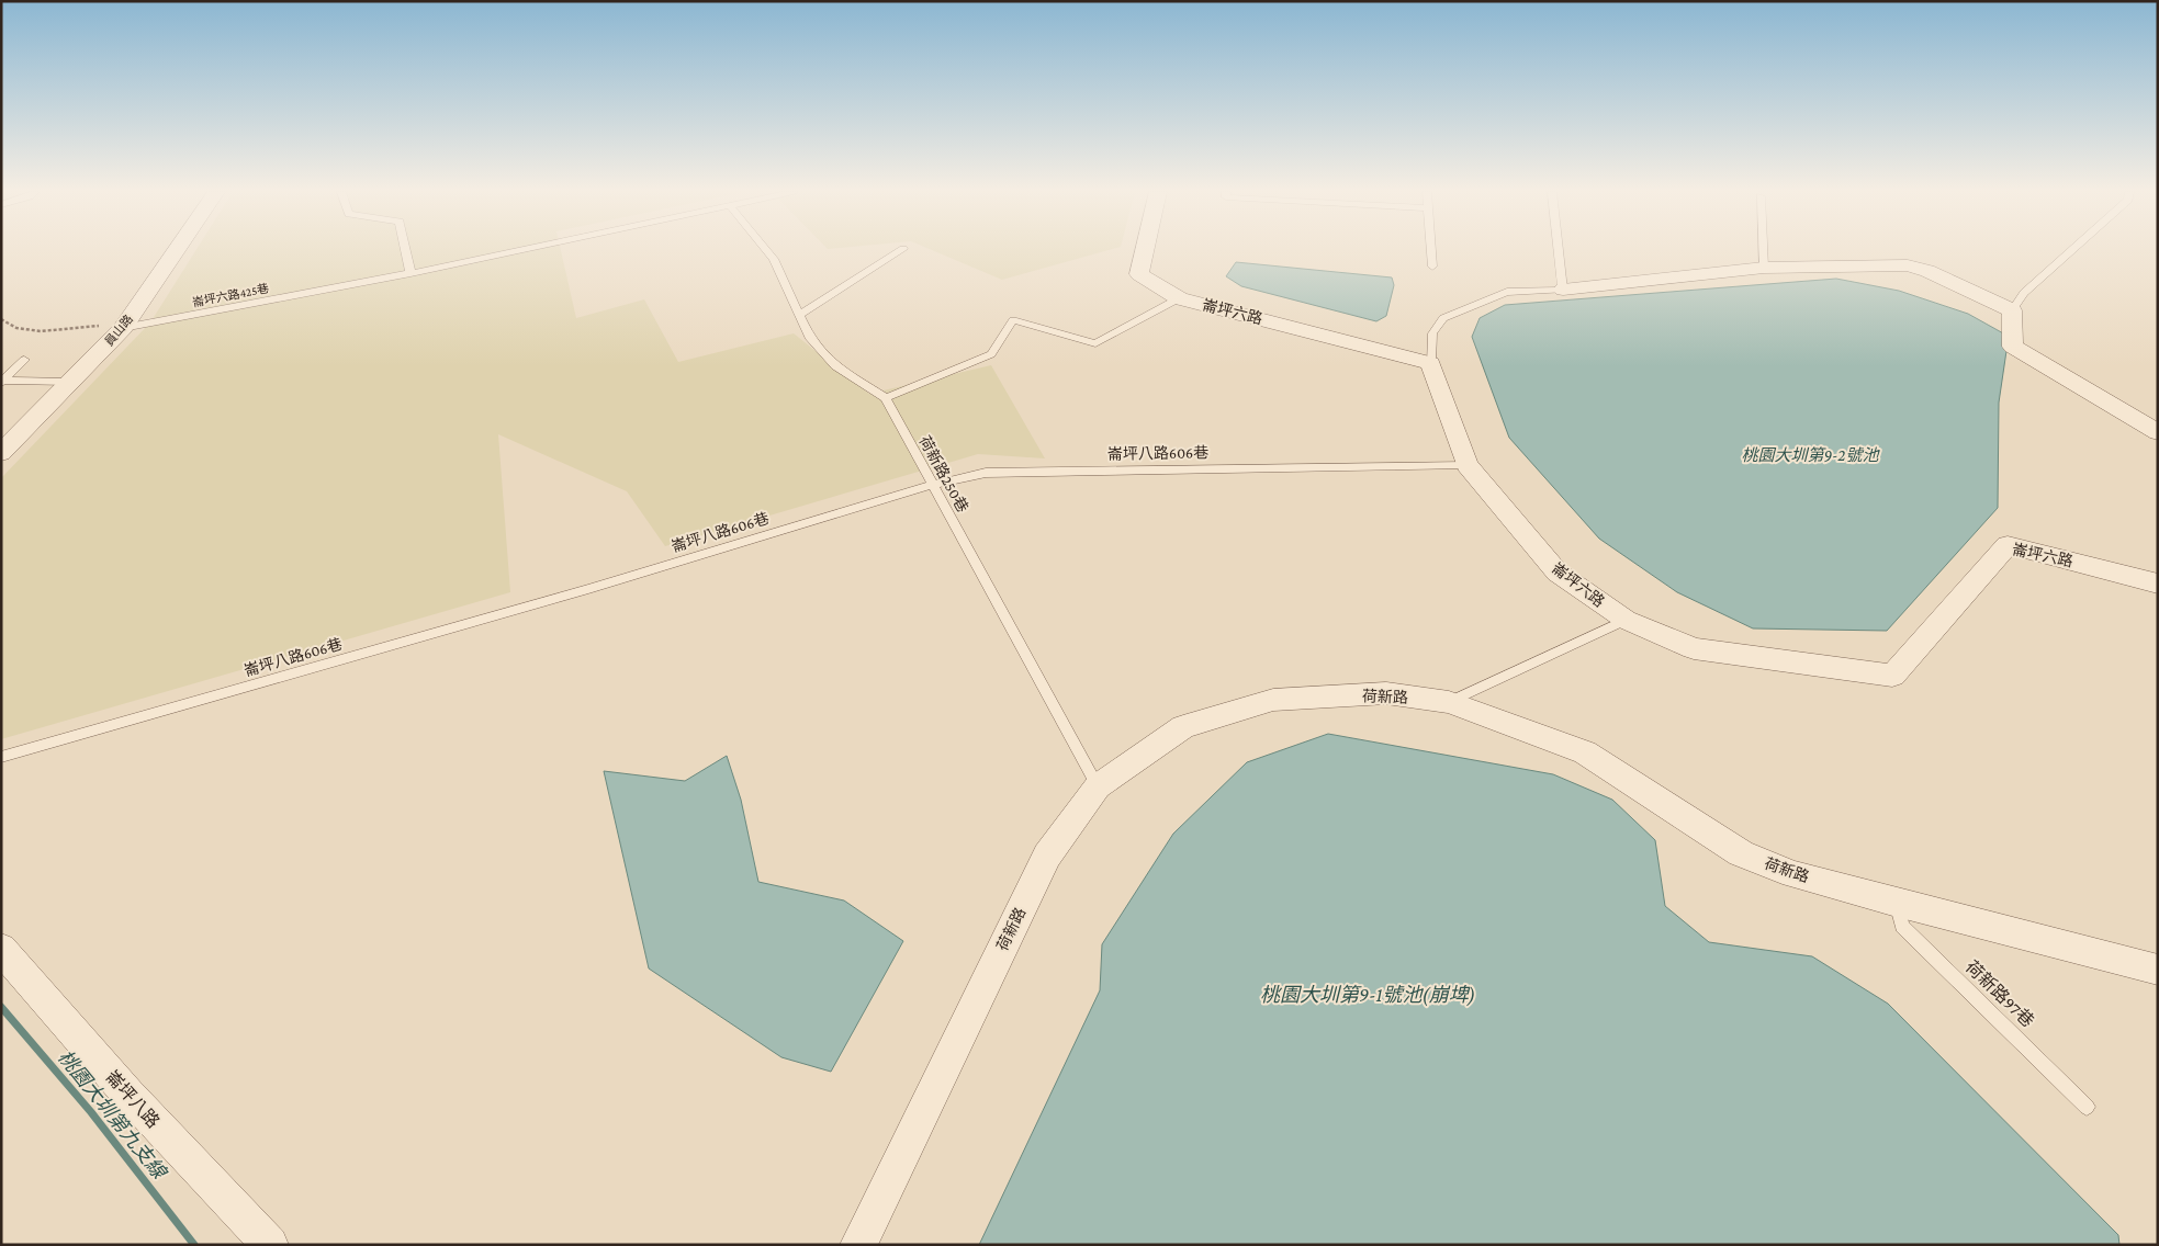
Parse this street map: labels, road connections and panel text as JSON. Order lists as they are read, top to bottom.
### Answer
{
  "streets": {
    "street": [
      "崙坪六路",
      "員山路",
      "荷新路",
      "崙坪八路"
    ],
    "lane": [
      "崙坪六路425巷",
      "崙坪八路606巷",
      "荷新路250巷",
      "荷新路97巷"
    ]
  },
  "crossings": [
    ["崙坪六路425巷", "員山路"],
    ["崙坪六路", "崙坪八路606巷"],
    ["崙坪八路606巷", "荷新路250巷"],
    ["荷新路250巷", "荷新路"],
    ["荷新路", "荷新路97巷"]
  ],
  "water": ["桃園大圳第9-2號池", "桃園大圳第9-1號池(崩埤)", "桃園大圳第九支線"]
}
